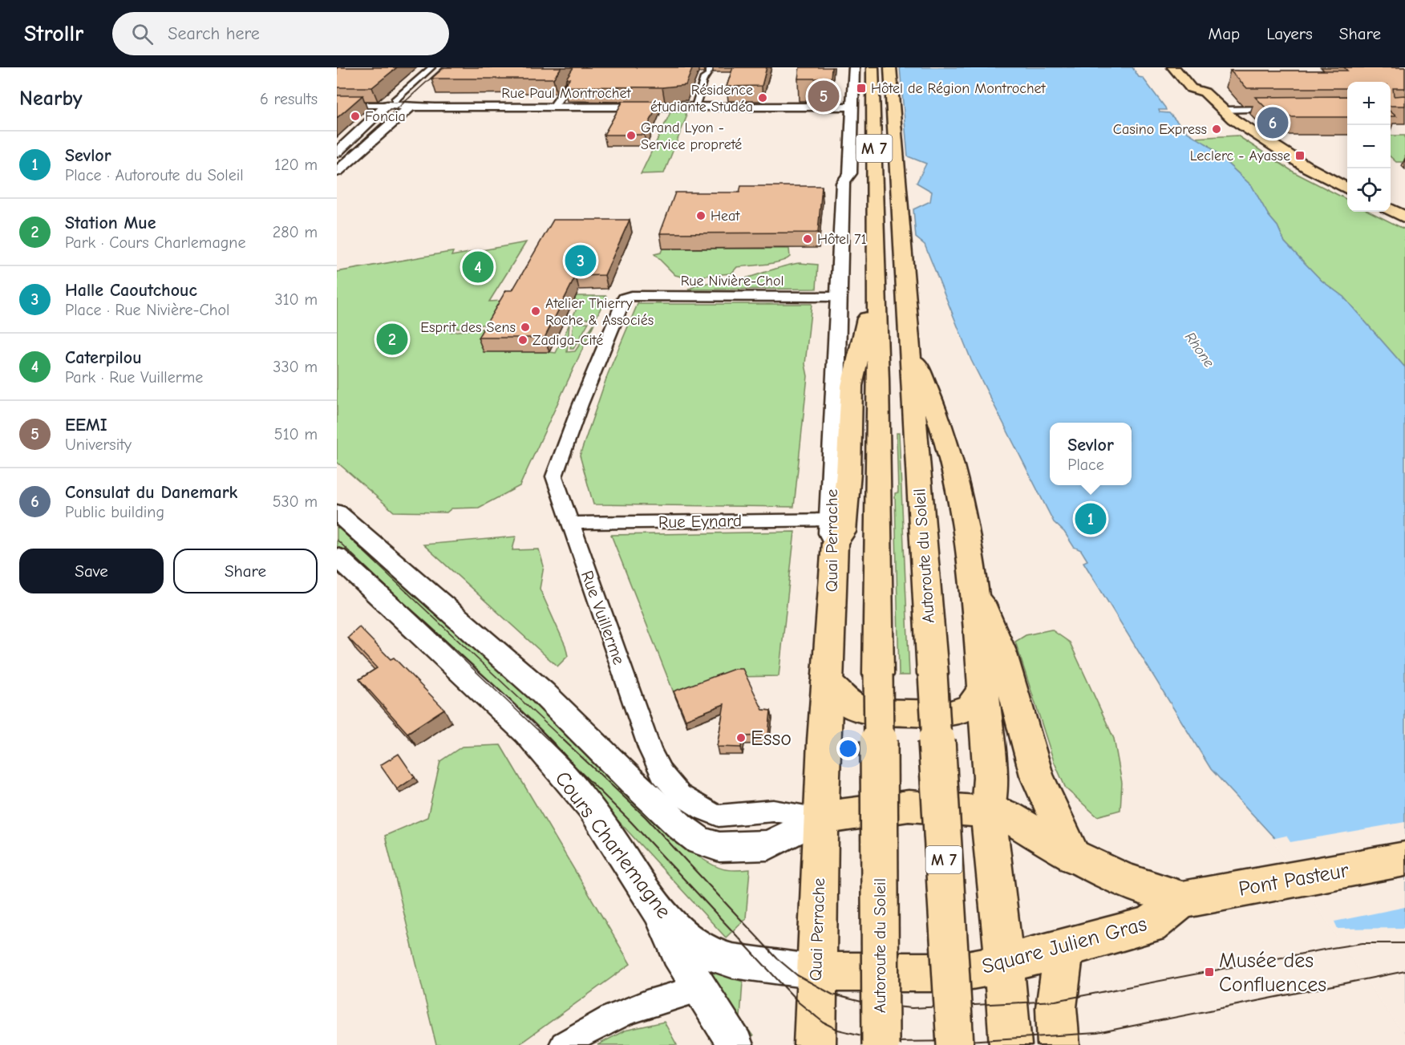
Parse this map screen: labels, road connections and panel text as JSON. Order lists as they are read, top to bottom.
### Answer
{
  "streets": {
    "main road": [
      "M 7",
      "Quai Perrache",
      "Autoroute du Soleil",
      "Pont Pasteur",
      "Square Julien Gras"
    ],
    "street": [
      "Rue Paul Montrochet",
      "Rue Nivière-Chol",
      "Rue Eynard",
      "Rue Vuillerme",
      "Cours Charlemagne"
    ]
  },
  "crossings": [
    ["Rue Paul Montrochet", "Quai Perrache"],
    ["Rue Nivière-Chol", "Quai Perrache"],
    ["Rue Nivière-Chol", "Rue Vuillerme"],
    ["Rue Eynard", "Quai Perrache"],
    ["Rue Eynard", "Rue Vuillerme"],
    ["Quai Perrache", "Rue Vuillerme"],
    ["Quai Perrache", "Cours Charlemagne"],
    ["Quai Perrache", "Square Julien Gras"],
    ["Rue Vuillerme", "Square Julien Gras"],
    ["Cours Charlemagne", "Square Julien Gras"],
    ["Pont Pasteur", "Square Julien Gras"]
  ],
  "water": ["Rhone"],
  "places": {
    "transit": ["Hôtel de Région Montrochet", "Leclerc - Ayasse", "Musée des Confluences"],
    "other": [
      "Résidence étudiante Studéa",
      "Foncia",
      "Casino Express",
      "Grand Lyon - Service propreté",
      "Heat",
      "Hôtel 71",
      "Atelier Thierry Roche & Associés",
      "Esprit des Sens",
      "Zadiga-Cité",
      "Esso"
    ]
  },
  "page": {
    "header": "Strollr",
    "search": "Search here",
    "nav": ["Map", "Layers", "Share"],
    "heading": ["Nearby", "6 results"],
    "pins": [
      "5",
      "6",
      "3",
      "4",
      "2",
      "1"
    ],
    "map_buttons": ["+", "−"],
    "list": [
      {
        "mark": "1",
        "name": "Sevlor",
        "note": "Place · Autoroute du Soleil",
        "value": "120 m"
      },
      {
        "mark": "2",
        "name": "Station Mue",
        "note": "Park · Cours Charlemagne",
        "value": "280 m"
      },
      {
        "mark": "3",
        "name": "Halle Caoutchouc",
        "note": "Place · Rue Nivière-Chol",
        "value": "310 m"
      },
      {
        "mark": "4",
        "name": "Caterpilou",
        "note": "Park · Rue Vuillerme",
        "value": "330 m"
      },
      {
        "mark": "5",
        "name": "EEMI",
        "note": "University",
        "value": "510 m"
      },
      {
        "mark": "6",
        "name": "Consulat du Danemark",
        "note": "Public building",
        "value": "530 m"
      }
    ],
    "popup": ["Sevlor", "Place"],
    "buttons": ["Save", "Share"]
  }
}
